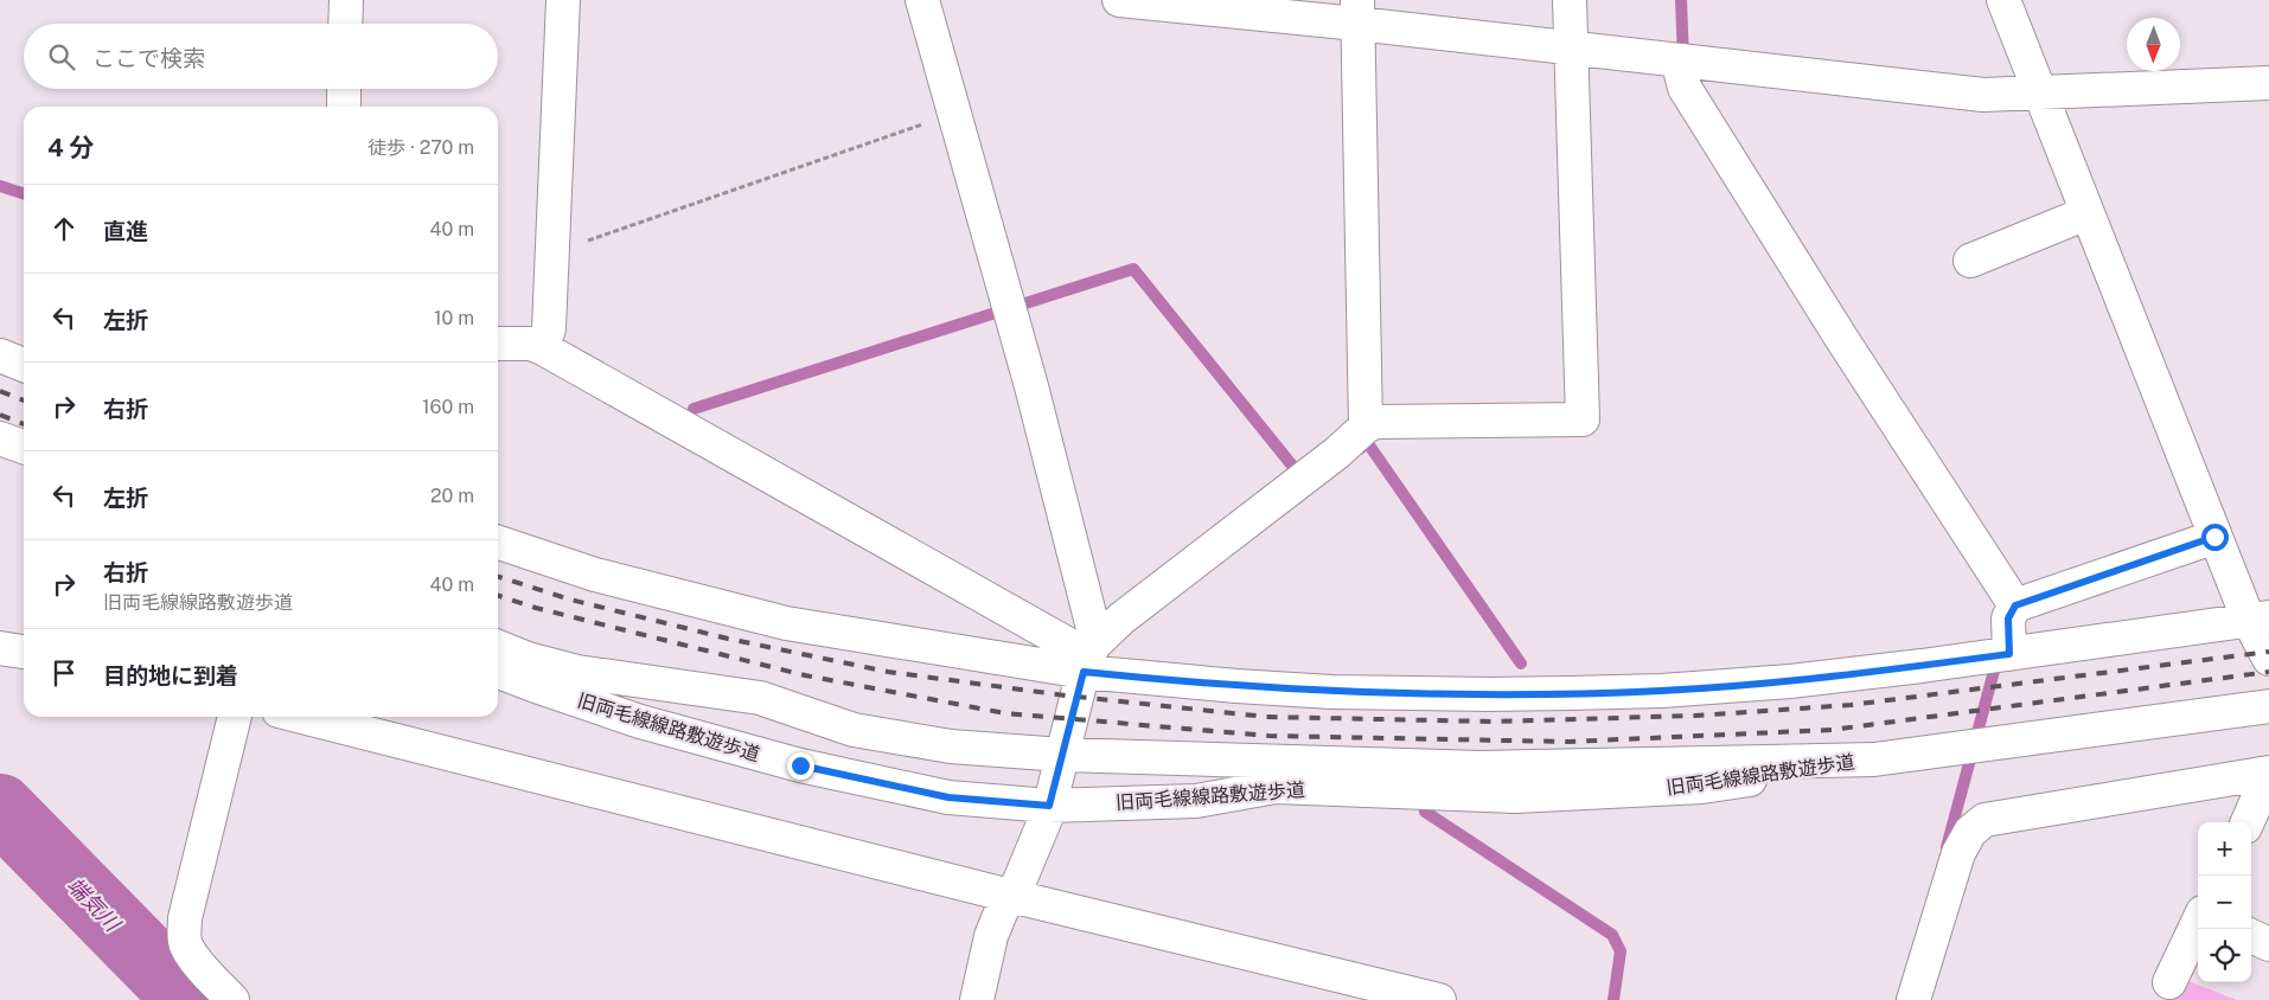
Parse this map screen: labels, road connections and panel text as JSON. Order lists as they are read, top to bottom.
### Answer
{
  "streets": {
    "street": ["旧両毛線線路敷遊歩道"]
  },
  "water": ["端気川"],
  "north": "bottom",
  "page": {
    "search": "ここで検索",
    "heading": ["4 分", "徒歩 · 270 m"],
    "list": [
      ["直進", "40 m"],
      ["左折", "10 m"],
      ["右折", "160 m"],
      ["左折", "20 m"],
      ["右折", "旧両毛線線路敷遊歩道", "40 m"],
      "目的地に到着"
    ],
    "map_buttons": ["+", "−"]
  }
}
